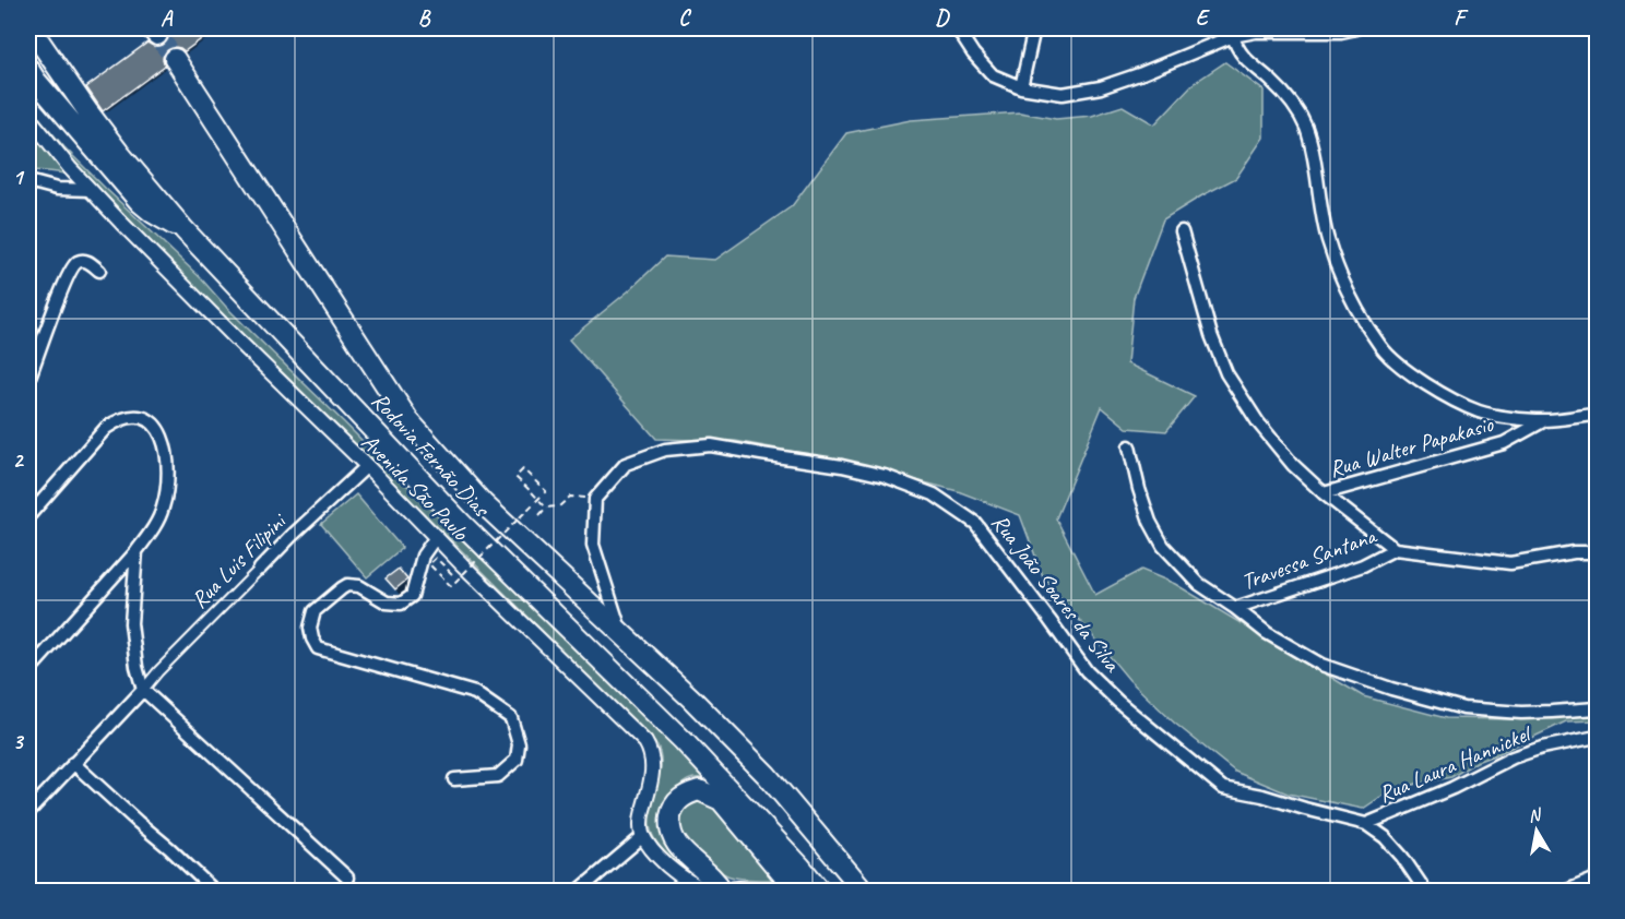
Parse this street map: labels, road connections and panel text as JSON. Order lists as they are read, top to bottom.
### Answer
{
  "streets": {
    "highway": ["Rodovia Fernão Dias"],
    "street": [
      "Rua Walter Papakasio",
      "Avenida São Paulo",
      "Travessa Santana",
      "Rua Luis Filipini",
      "Rua João Soares da Silva",
      "Rua Laura Hannickel"
    ]
  },
  "crossings": [
    ["Avenida São Paulo", "Rua Luis Filipini"],
    ["Rua João Soares da Silva", "Rua Laura Hannickel"]
  ],
  "north": "top",
  "grid": {
    "columns": [
      "A",
      "B",
      "C",
      "D",
      "E",
      "F"
    ],
    "rows": ["1", "2", "3"]
  }
}
